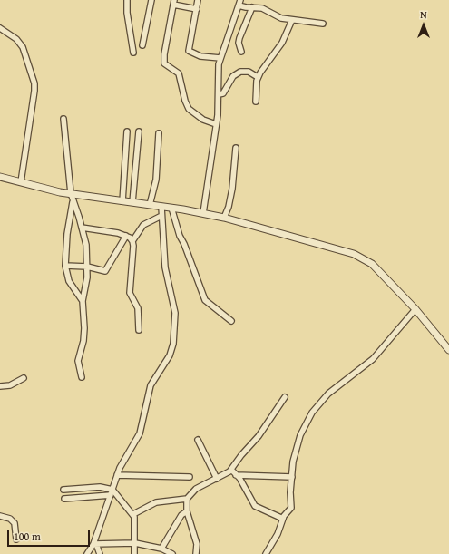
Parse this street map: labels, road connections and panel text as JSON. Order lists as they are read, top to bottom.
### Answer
{
  "scale_bar": "100 m",
  "north": "top"
}
